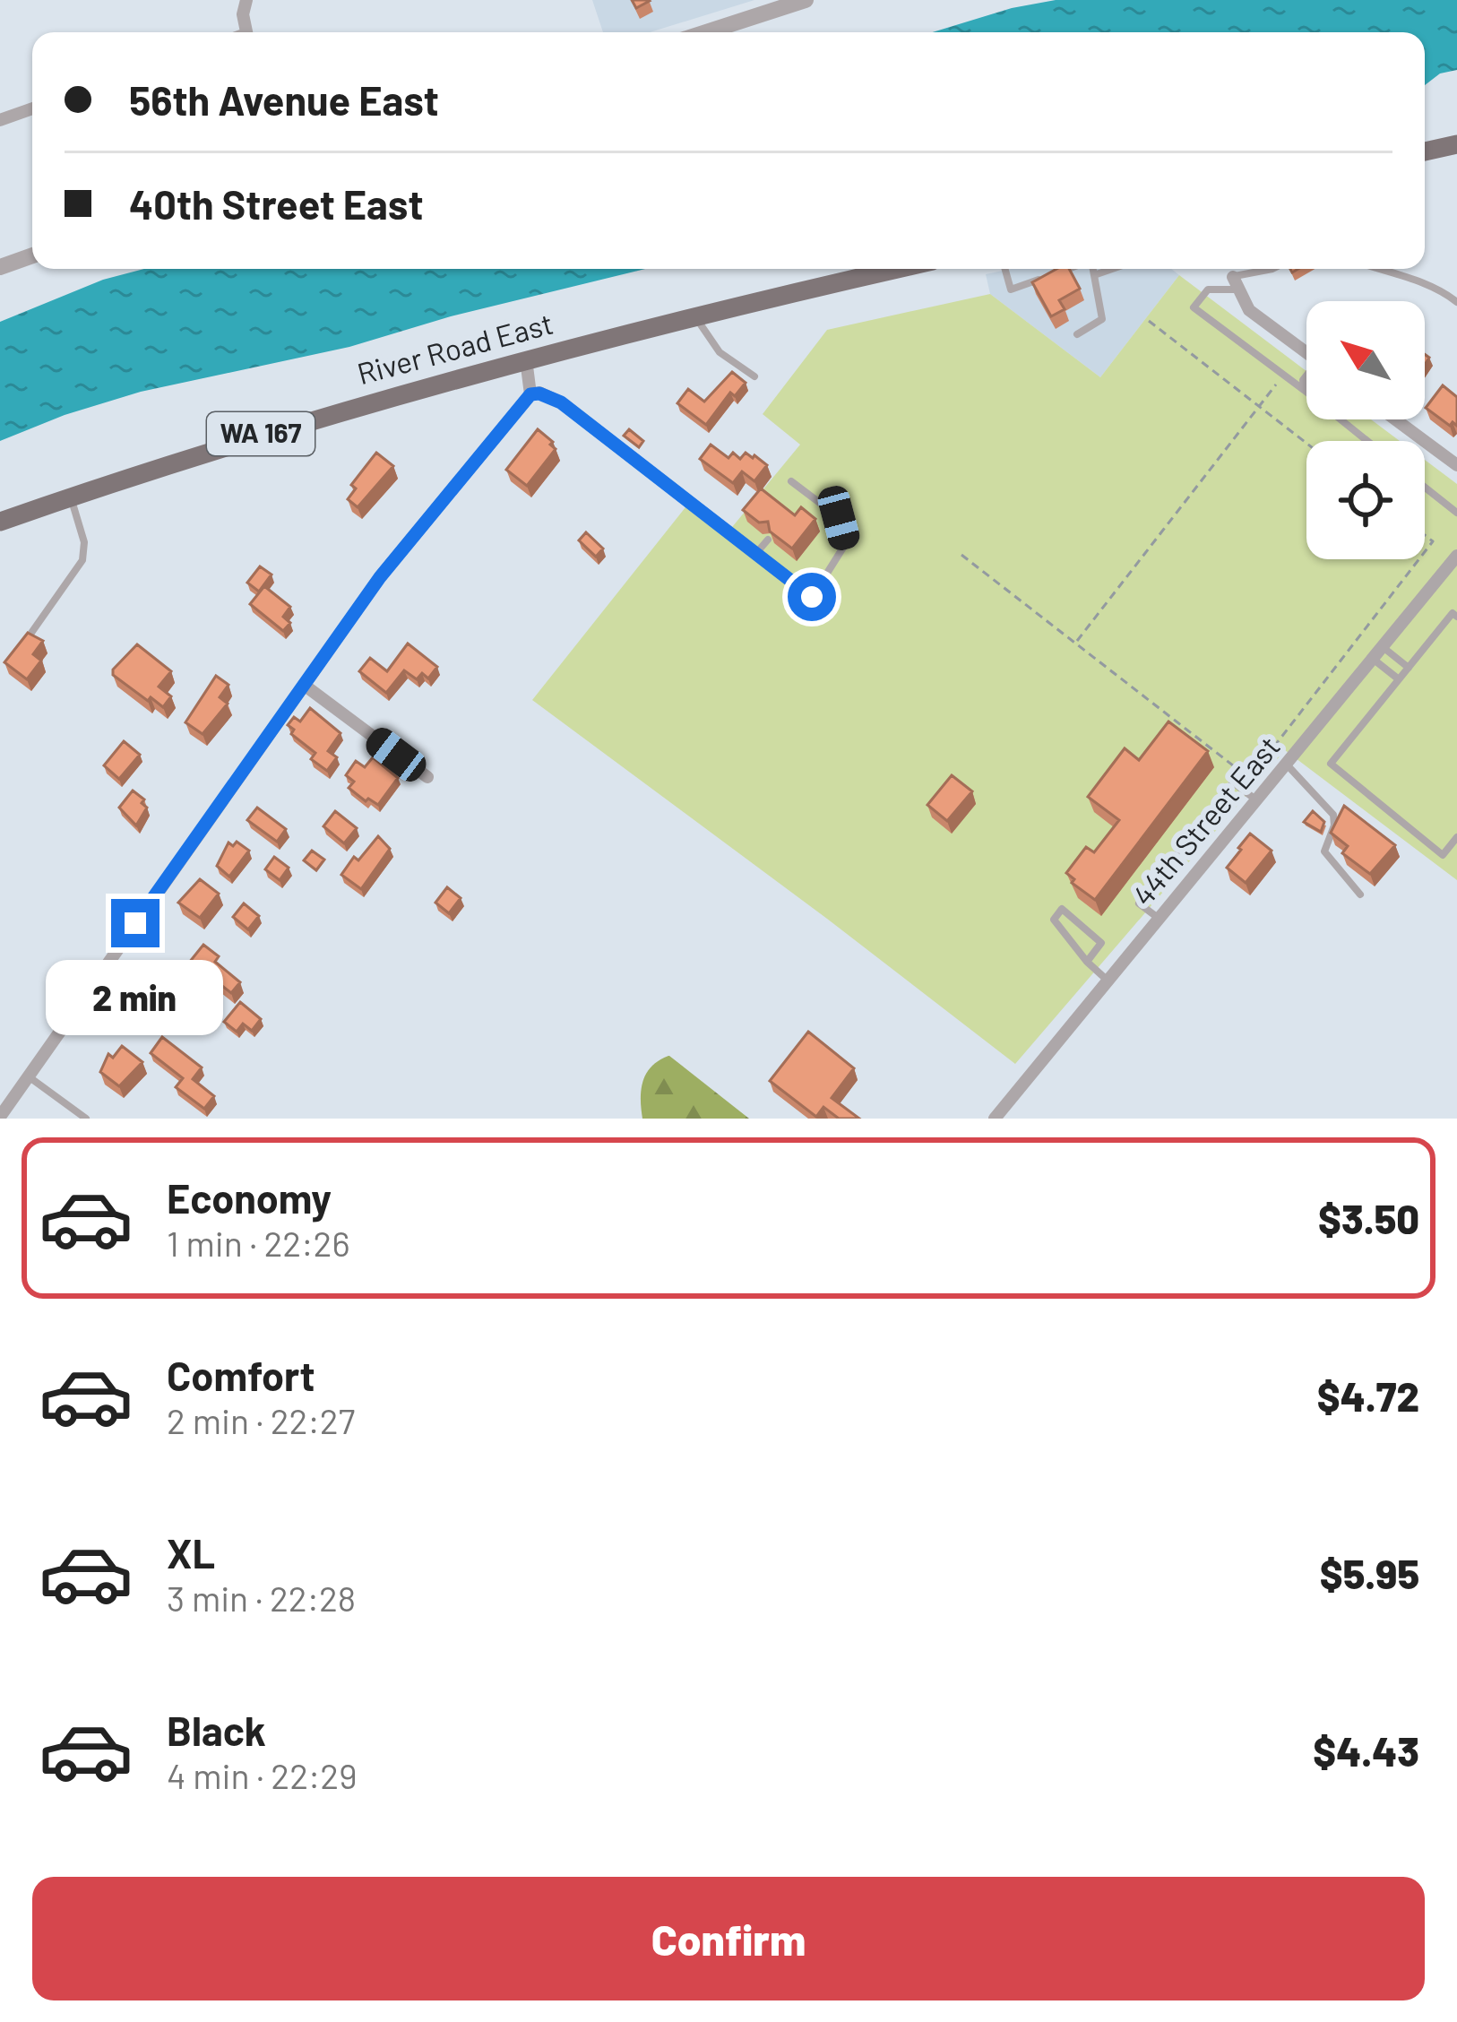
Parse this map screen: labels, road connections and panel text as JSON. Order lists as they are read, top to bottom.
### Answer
{
  "streets": {
    "main road": ["River Road East", "WA 167"],
    "street": ["44th Street East"]
  },
  "north": "top left",
  "page": {
    "banner": ["56th Avenue East", "40th Street East"],
    "bubble": "2 min",
    "list": [
      {
        "name": "Economy",
        "note": "1 min · 22:26",
        "value": "$3.50"
      },
      {
        "name": "Comfort",
        "note": "2 min · 22:27",
        "value": "$4.72"
      },
      {
        "name": "XL",
        "note": "3 min · 22:28",
        "value": "$5.95"
      },
      {
        "name": "Black",
        "note": "4 min · 22:29",
        "value": "$4.43"
      }
    ],
    "buttons": "Confirm"
  }
}
